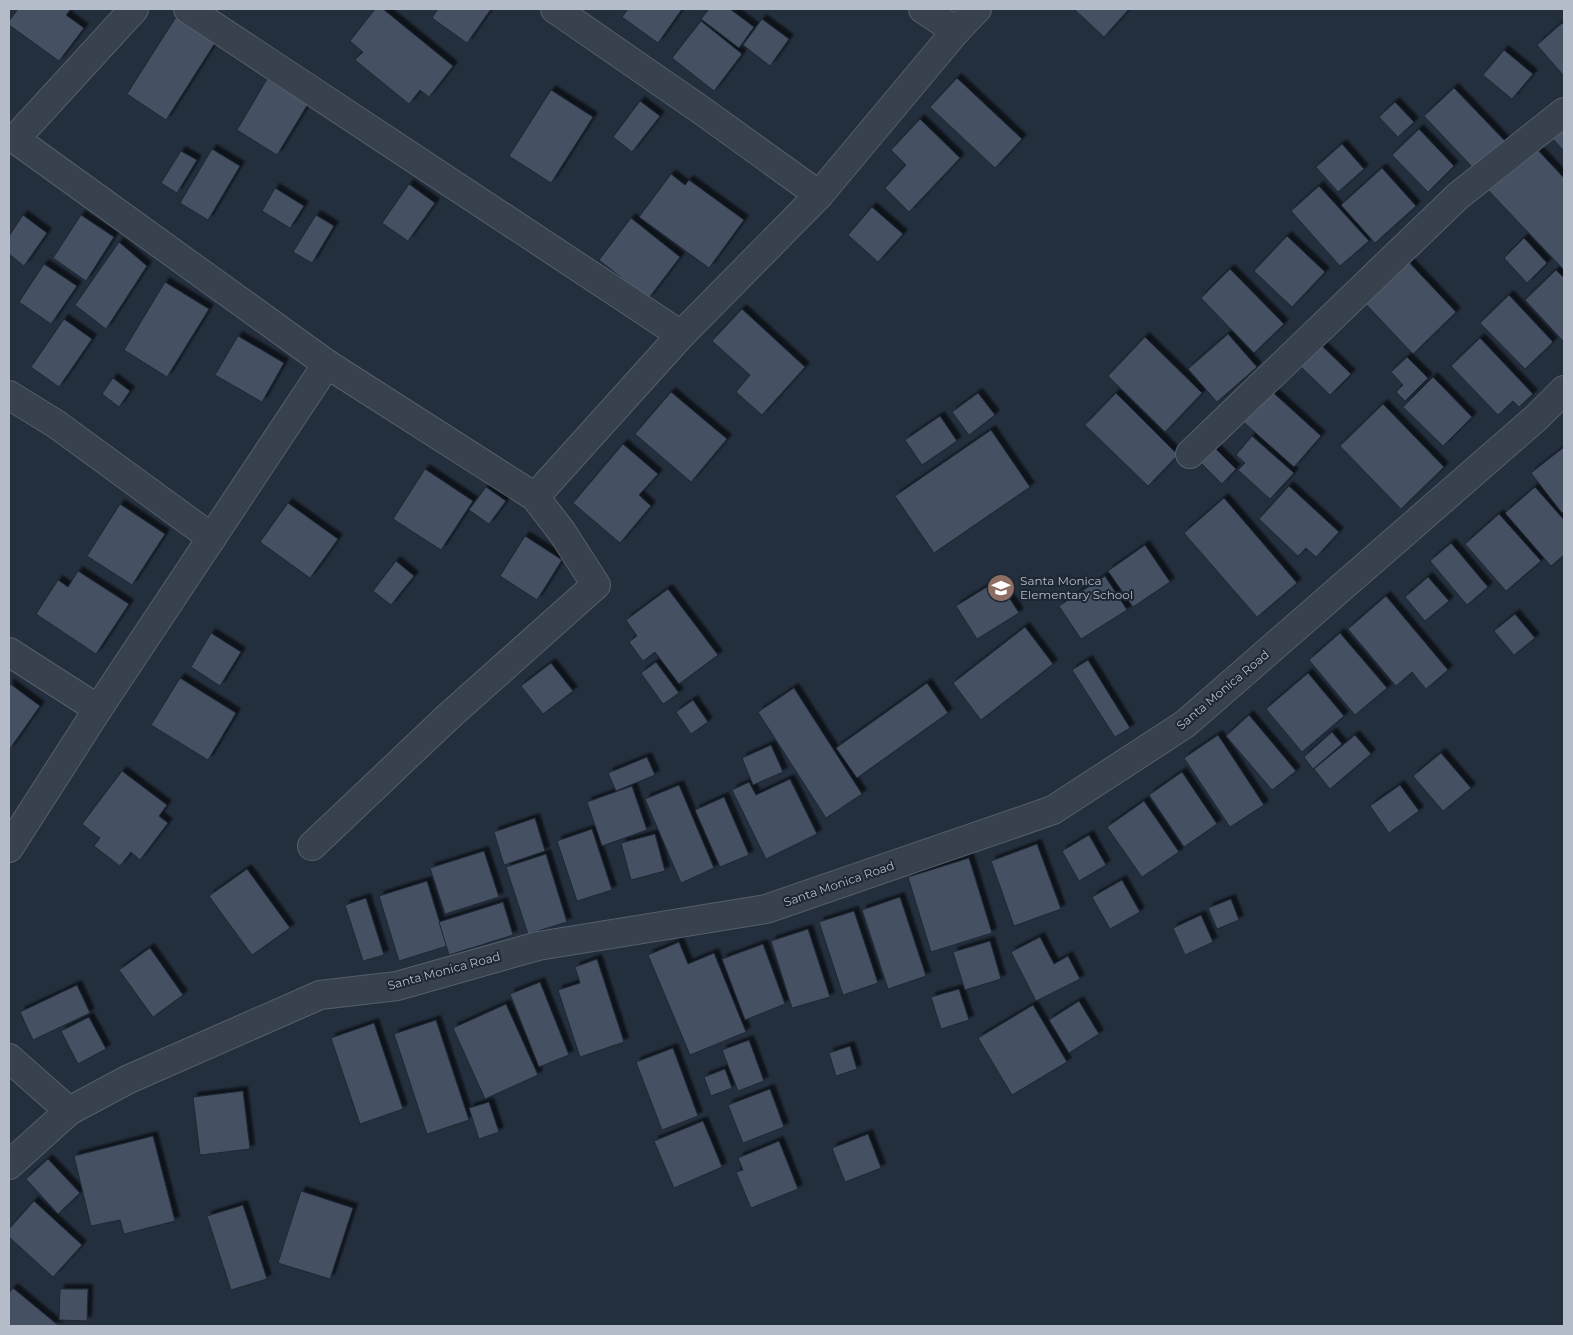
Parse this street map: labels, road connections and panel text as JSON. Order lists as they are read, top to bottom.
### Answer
{
  "streets": {
    "street": ["Santa Monica Road"]
  },
  "places": {
    "school or university": ["Santa Monica Elementary School"]
  }
}
